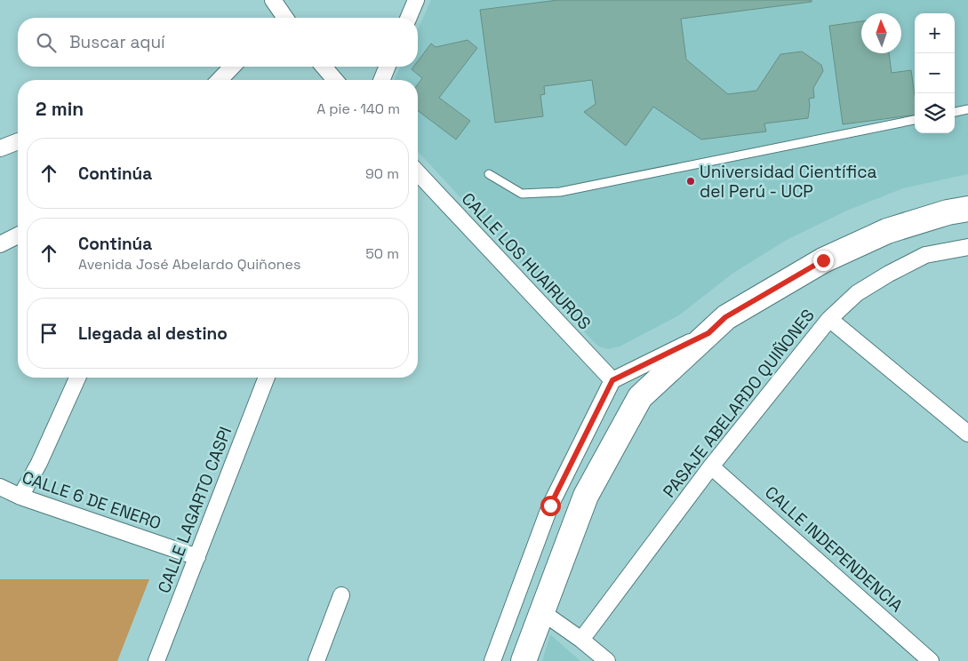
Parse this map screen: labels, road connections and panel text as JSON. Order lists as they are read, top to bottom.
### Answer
{
  "streets": {
    "street": [
      "CALLE LOS HUAIRUROS",
      "PASAJE ABELARDO QUIÑONES",
      "CALLE 6 DE ENERO",
      "CALLE LAGARTO CASPI",
      "CALLE INDEPENDENCIA"
    ]
  },
  "crossings": [
    ["PASAJE ABELARDO QUIÑONES", "CALLE INDEPENDENCIA"],
    ["CALLE 6 DE ENERO", "CALLE LAGARTO CASPI"]
  ],
  "places": ["Universidad Científica del Perú - UCP"],
  "north": "top",
  "page": {
    "map_buttons": ["+", "−"],
    "search": "Buscar aquí",
    "heading": ["2 min", "A pie · 140 m"],
    "list": [
      ["Continúa", "90 m"],
      ["Continúa", "Avenida José Abelardo Quiñones", "50 m"],
      "Llegada al destino"
    ]
  }
}
